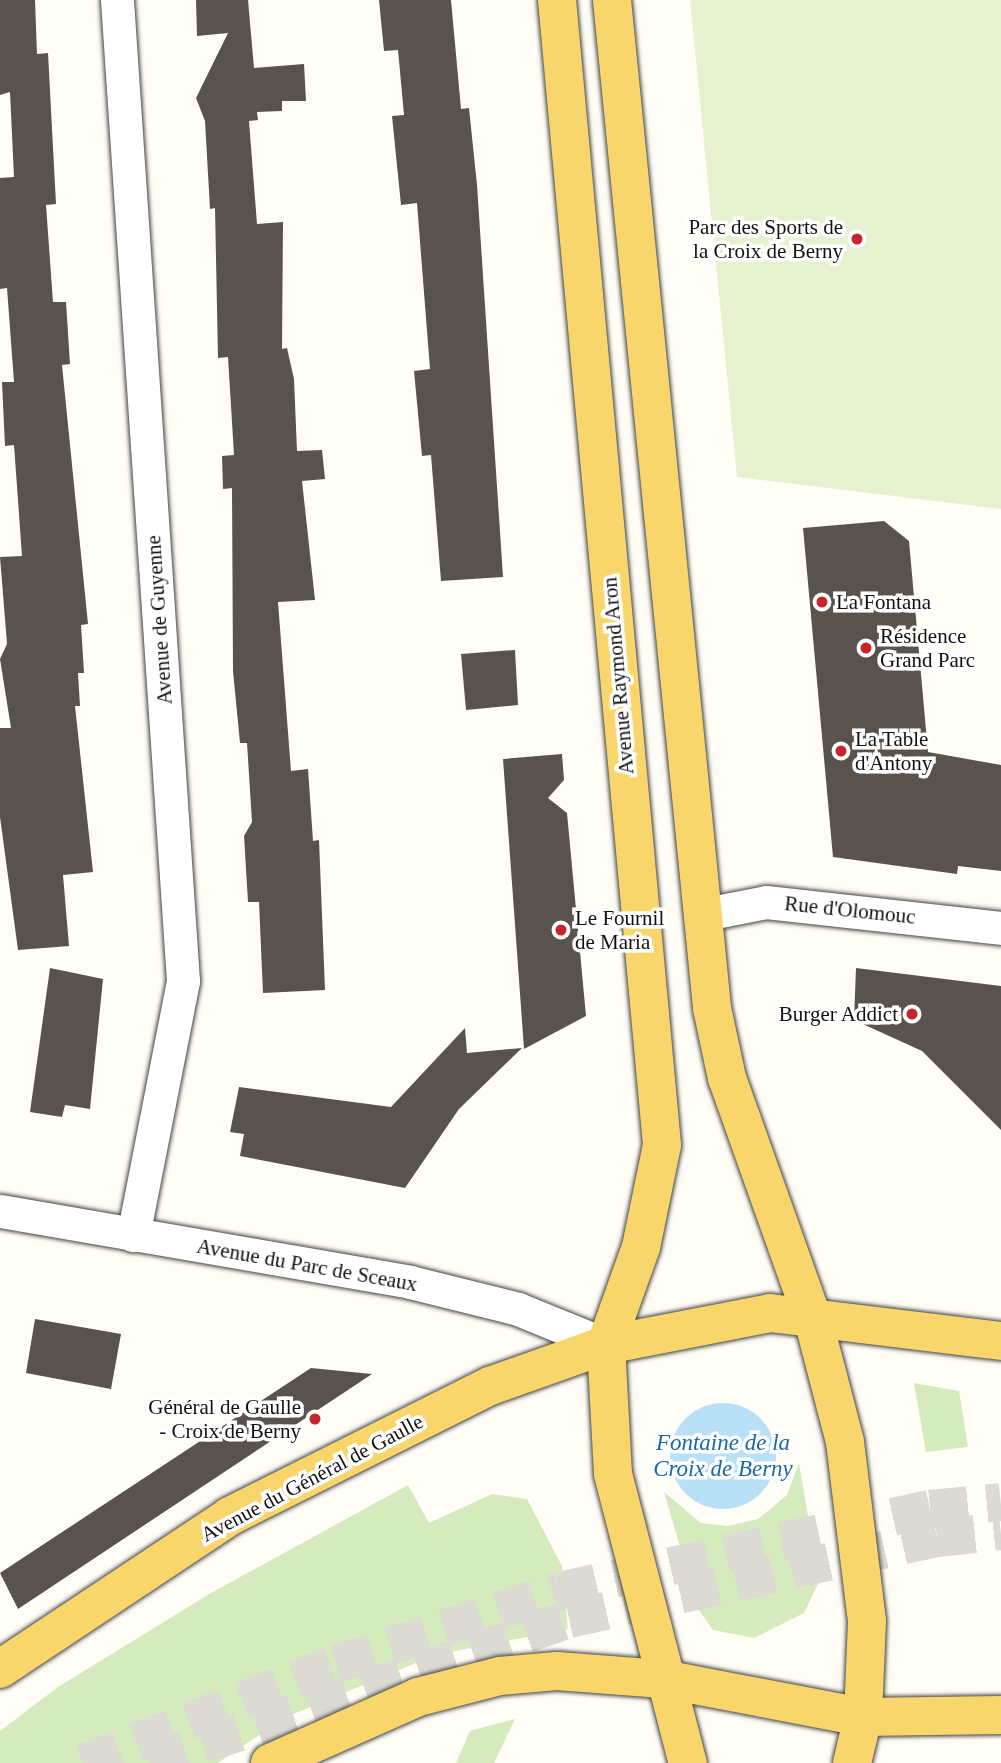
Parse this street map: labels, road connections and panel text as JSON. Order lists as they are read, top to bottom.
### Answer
{
  "streets": {
    "main road": ["Avenue Raymond Aron", "Avenue du Général de Gaulle"],
    "street": ["Avenue de Guyenne", "Rue d'Olomouc", "Avenue du Parc de Sceaux"]
  },
  "crossings": [
    ["Avenue de Guyenne", "Avenue du Parc de Sceaux"],
    ["Avenue Raymond Aron", "Avenue du Parc de Sceaux"],
    ["Avenue Raymond Aron", "Avenue du Général de Gaulle"],
    ["Avenue du Parc de Sceaux", "Avenue du Général de Gaulle"]
  ],
  "water": ["Fontaine de la Croix de Berny"],
  "places": [
    "Parc des Sports de la Croix de Berny",
    "La Fontana",
    "Résidence Grand Parc",
    "La Table d'Antony",
    "Le Fournil de Maria",
    "Burger Addict",
    "Général de Gaulle - Croix de Berny"
  ]
}
